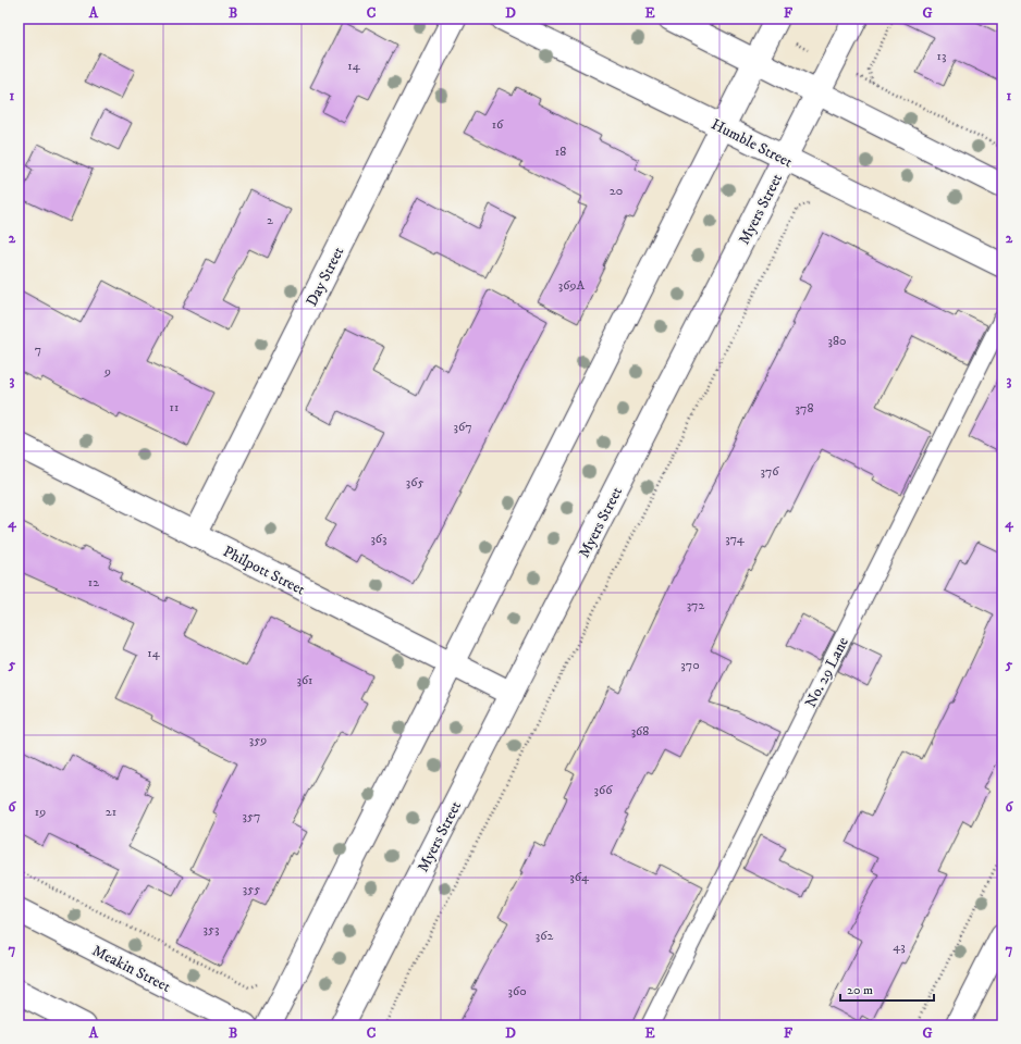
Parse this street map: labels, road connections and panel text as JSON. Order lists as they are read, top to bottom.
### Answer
{
  "streets": {
    "street": [
      "Humble Street",
      "Myers Street",
      "Day Street",
      "Philpott Street",
      "Meakin Street"
    ],
    "lane": ["No. 29 Lane"]
  },
  "crossings": [
    ["Humble Street", "Myers Street"],
    ["Myers Street", "Philpott Street"],
    ["Day Street", "Philpott Street"]
  ],
  "house_numbers": [
    "13",
    "14",
    "16",
    "18",
    "20",
    "2",
    "369A",
    "380",
    "7",
    "9",
    "11",
    "378",
    "367",
    "376",
    "365",
    "363",
    "374",
    "12",
    "372",
    "14",
    "370",
    "361",
    "368",
    "359",
    "366",
    "19",
    "21",
    "357",
    "364",
    "355",
    "353",
    "362",
    "43",
    "360"
  ],
  "scale_bar": "20 m",
  "grid": {
    "columns": [
      "A",
      "B",
      "C",
      "D",
      "E",
      "F",
      "G"
    ],
    "rows": [
      "1",
      "2",
      "3",
      "4",
      "5",
      "6",
      "7"
    ]
  }
}
